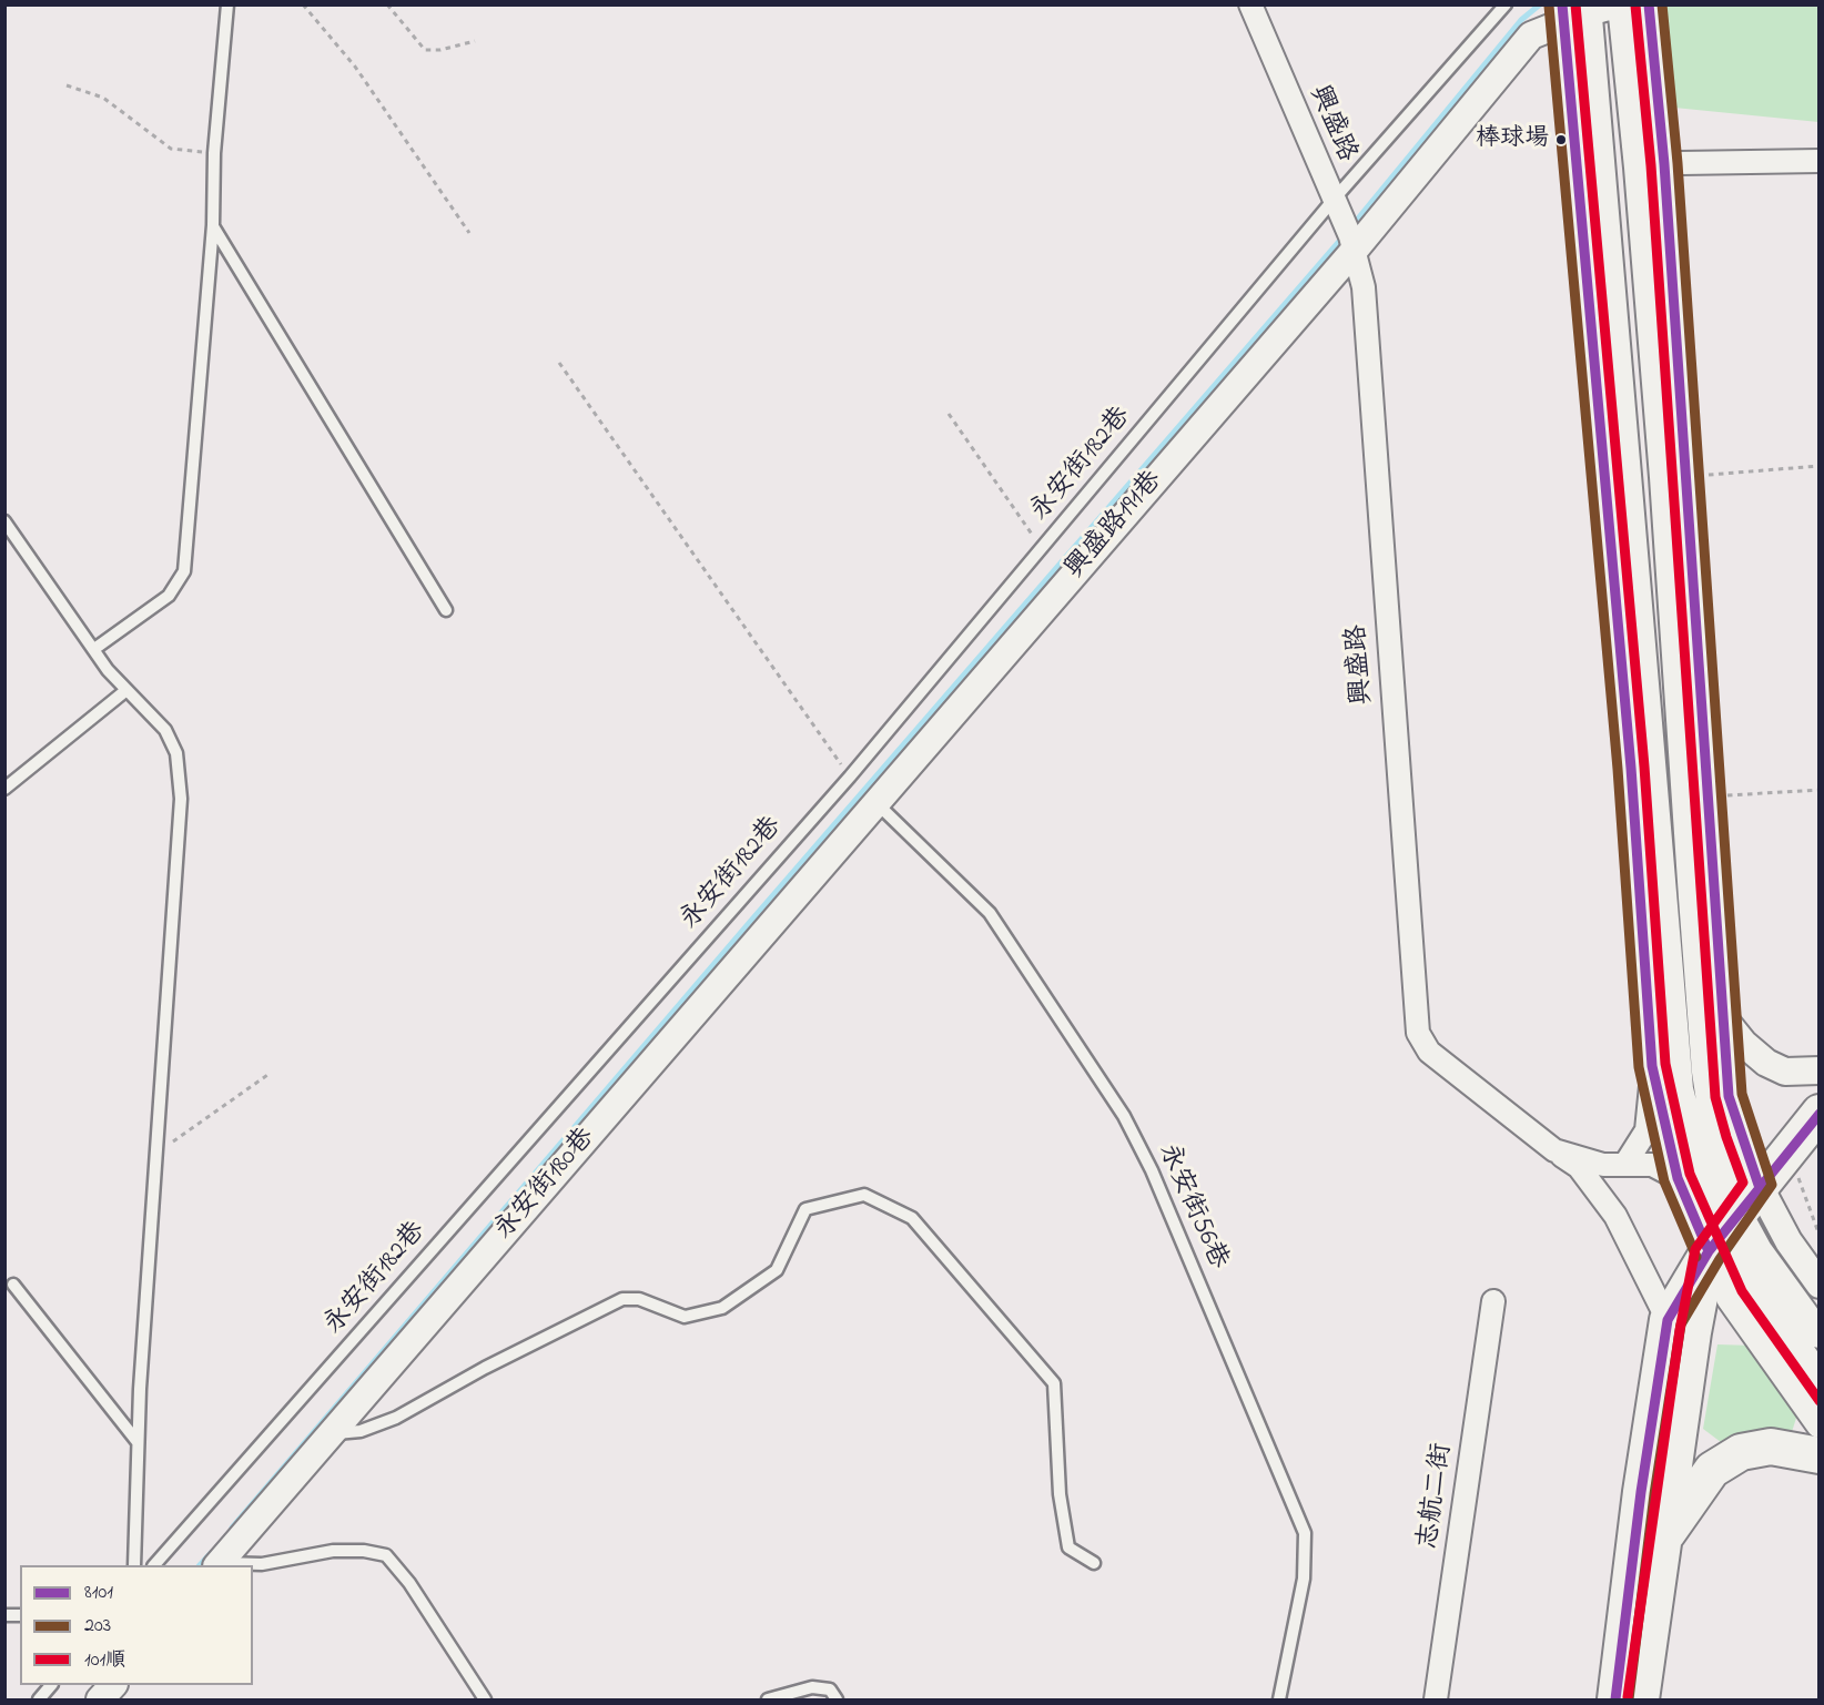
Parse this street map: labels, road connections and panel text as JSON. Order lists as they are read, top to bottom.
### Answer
{
  "streets": {
    "street": [
      "興盛路",
      "興盛路191巷",
      "永安街180巷",
      "志航二街"
    ],
    "lane": ["永安街182巷", "永安街56巷"]
  },
  "crossings": [
    ["興盛路", "永安街182巷"],
    ["興盛路", "興盛路191巷"],
    ["興盛路191巷", "永安街180巷"],
    ["興盛路191巷", "永安街56巷"],
    ["永安街180巷", "永安街56巷"]
  ],
  "places": ["棒球場"],
  "lines": ["transit line 8101", "transit line 203", "transit line 101順"],
  "legend": ["8101", "203", "101順"]
}
